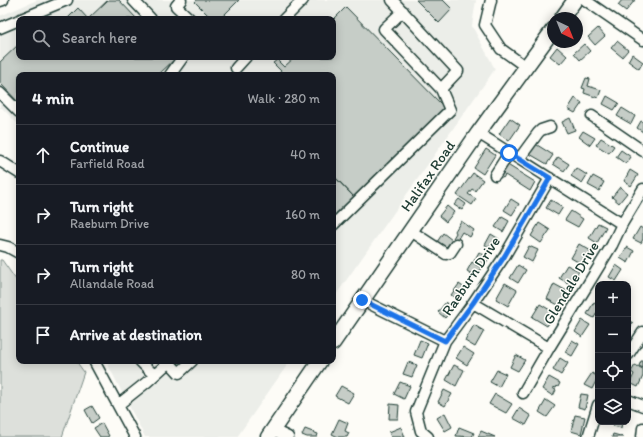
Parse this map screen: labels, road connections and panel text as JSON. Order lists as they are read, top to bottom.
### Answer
{
  "streets": {
    "highway": ["Halifax Road"],
    "street": ["Raeburn Drive", "Glendale Drive"]
  },
  "north": "bottom right",
  "page": {
    "search": "Search here",
    "heading": ["4 min", "Walk · 280 m"],
    "list": [
      ["Continue", "Farfield Road", "40 m"],
      ["Turn right", "Raeburn Drive", "160 m"],
      ["Turn right", "Allandale Road", "80 m"],
      "Arrive at destination"
    ],
    "map_buttons": ["+", "−"]
  }
}
